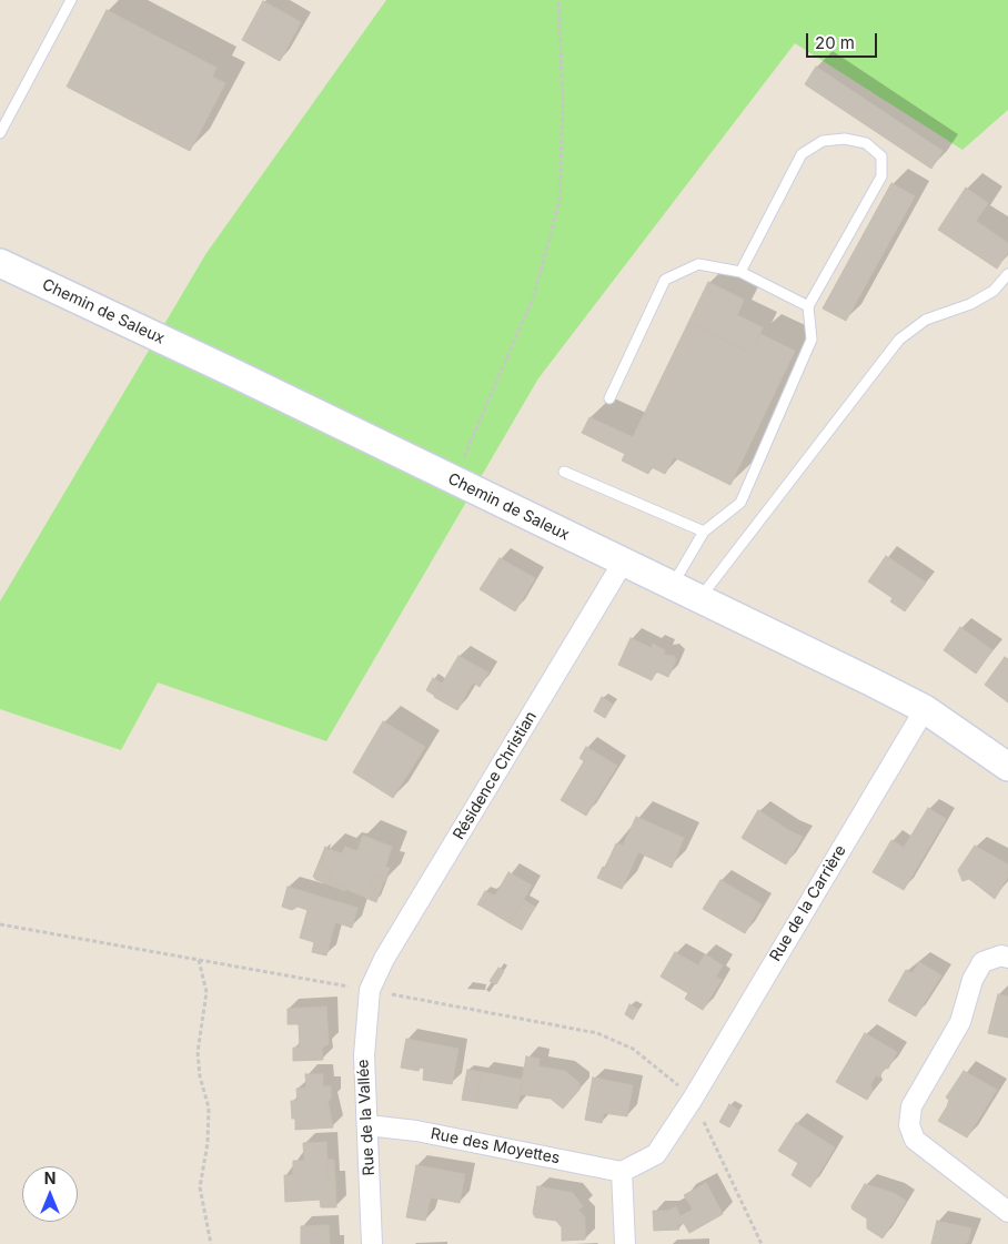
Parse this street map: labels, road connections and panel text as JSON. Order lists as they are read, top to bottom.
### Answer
{
  "streets": {
    "street": [
      "Chemin de Saleux",
      "Résidence Christian",
      "Rue de la Carrière",
      "Rue de la Vallée",
      "Rue des Moyettes"
    ]
  },
  "crossings": [
    ["Chemin de Saleux", "Résidence Christian"],
    ["Chemin de Saleux", "Rue de la Carrière"],
    ["Résidence Christian", "Rue de la Vallée"],
    ["Rue de la Vallée", "Rue des Moyettes"]
  ],
  "scale_bar": "20 m",
  "north": "top"
}
